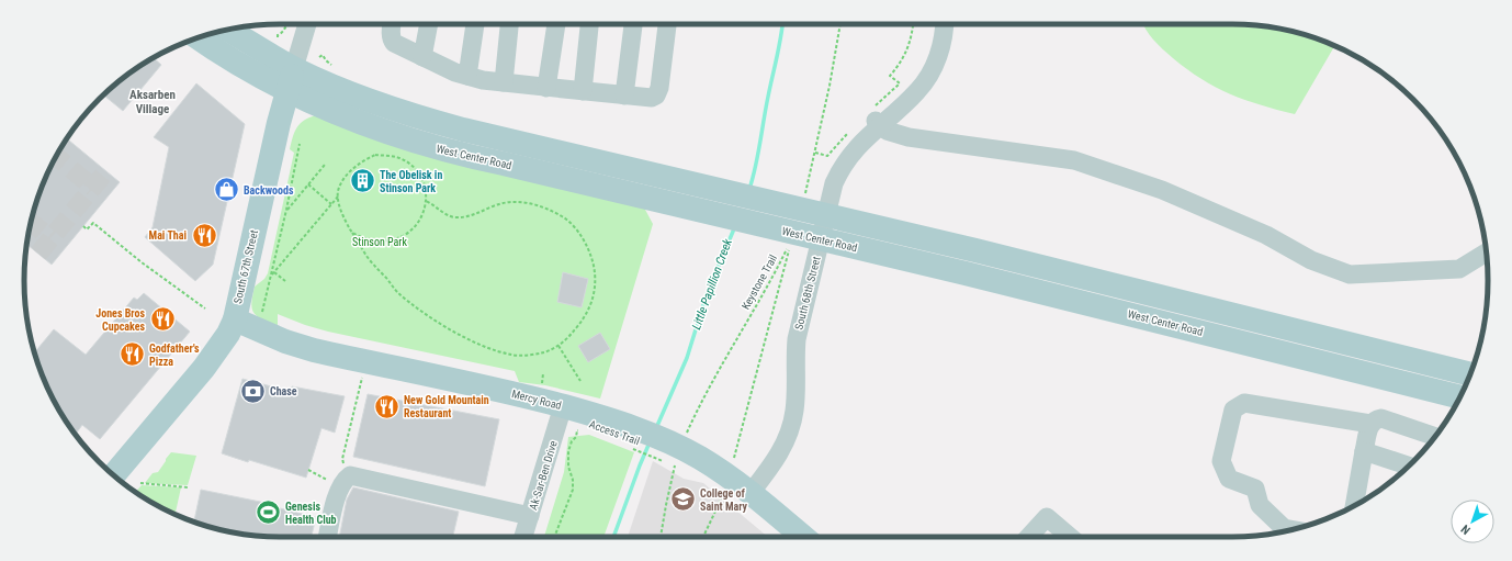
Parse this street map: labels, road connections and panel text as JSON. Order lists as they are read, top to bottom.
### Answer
{
  "streets": {
    "main road": ["West Center Road", "South 67th Street", "Mercy Road"],
    "street": ["South 68th Street", "Ak-Sar-Ben Drive"],
    "path": ["Keystone Trail", "Access Trail"]
  },
  "crossings": [
    ["West Center Road", "South 67th Street"],
    ["South 67th Street", "Mercy Road"],
    ["Keystone Trail", "Mercy Road"],
    ["South 68th Street", "Mercy Road"],
    ["Mercy Road", "Ak-Sar-Ben Drive"]
  ],
  "districts": ["Aksarben Village"],
  "water": ["Little Papillion Creek"],
  "parks": ["Stinson Park"],
  "places": {
    "building": ["The Obelisk in Stinson Park"],
    "shop": ["Backwoods"],
    "restaurant": [
      "Mai Thai",
      "Jones Bros Cupcakes",
      "Godfather's Pizza",
      "New Gold Mountain Restaurant"
    ],
    "bank": ["Chase"],
    "school or university": ["College of Saint Mary"],
    "sports": ["Genesis Health Club"]
  },
  "north": "bottom left"
}
